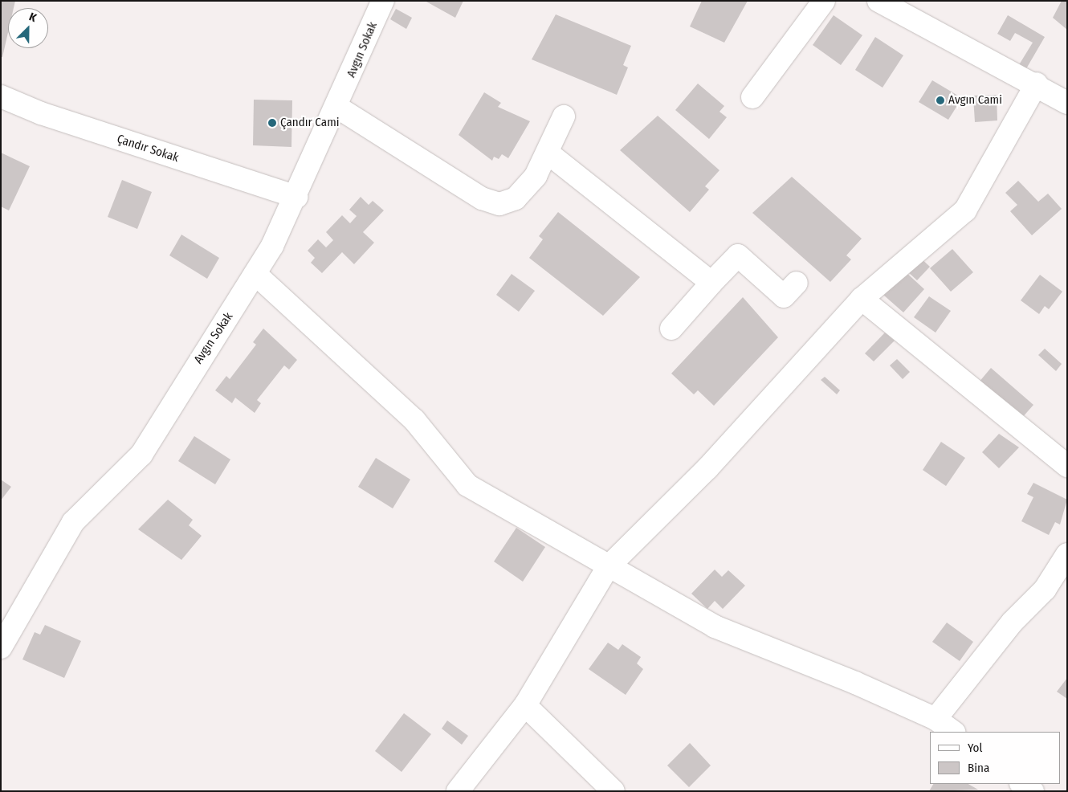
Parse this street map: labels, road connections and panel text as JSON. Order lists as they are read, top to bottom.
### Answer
{
  "streets": {
    "street": ["Avgın Sokak", "Çandır Sokak"]
  },
  "crossings": [
    ["Avgın Sokak", "Çandır Sokak"]
  ],
  "places": ["Avgın Cami", "Çandır Cami"],
  "legend": ["Yol", "Bina"],
  "north": "top right"
}
